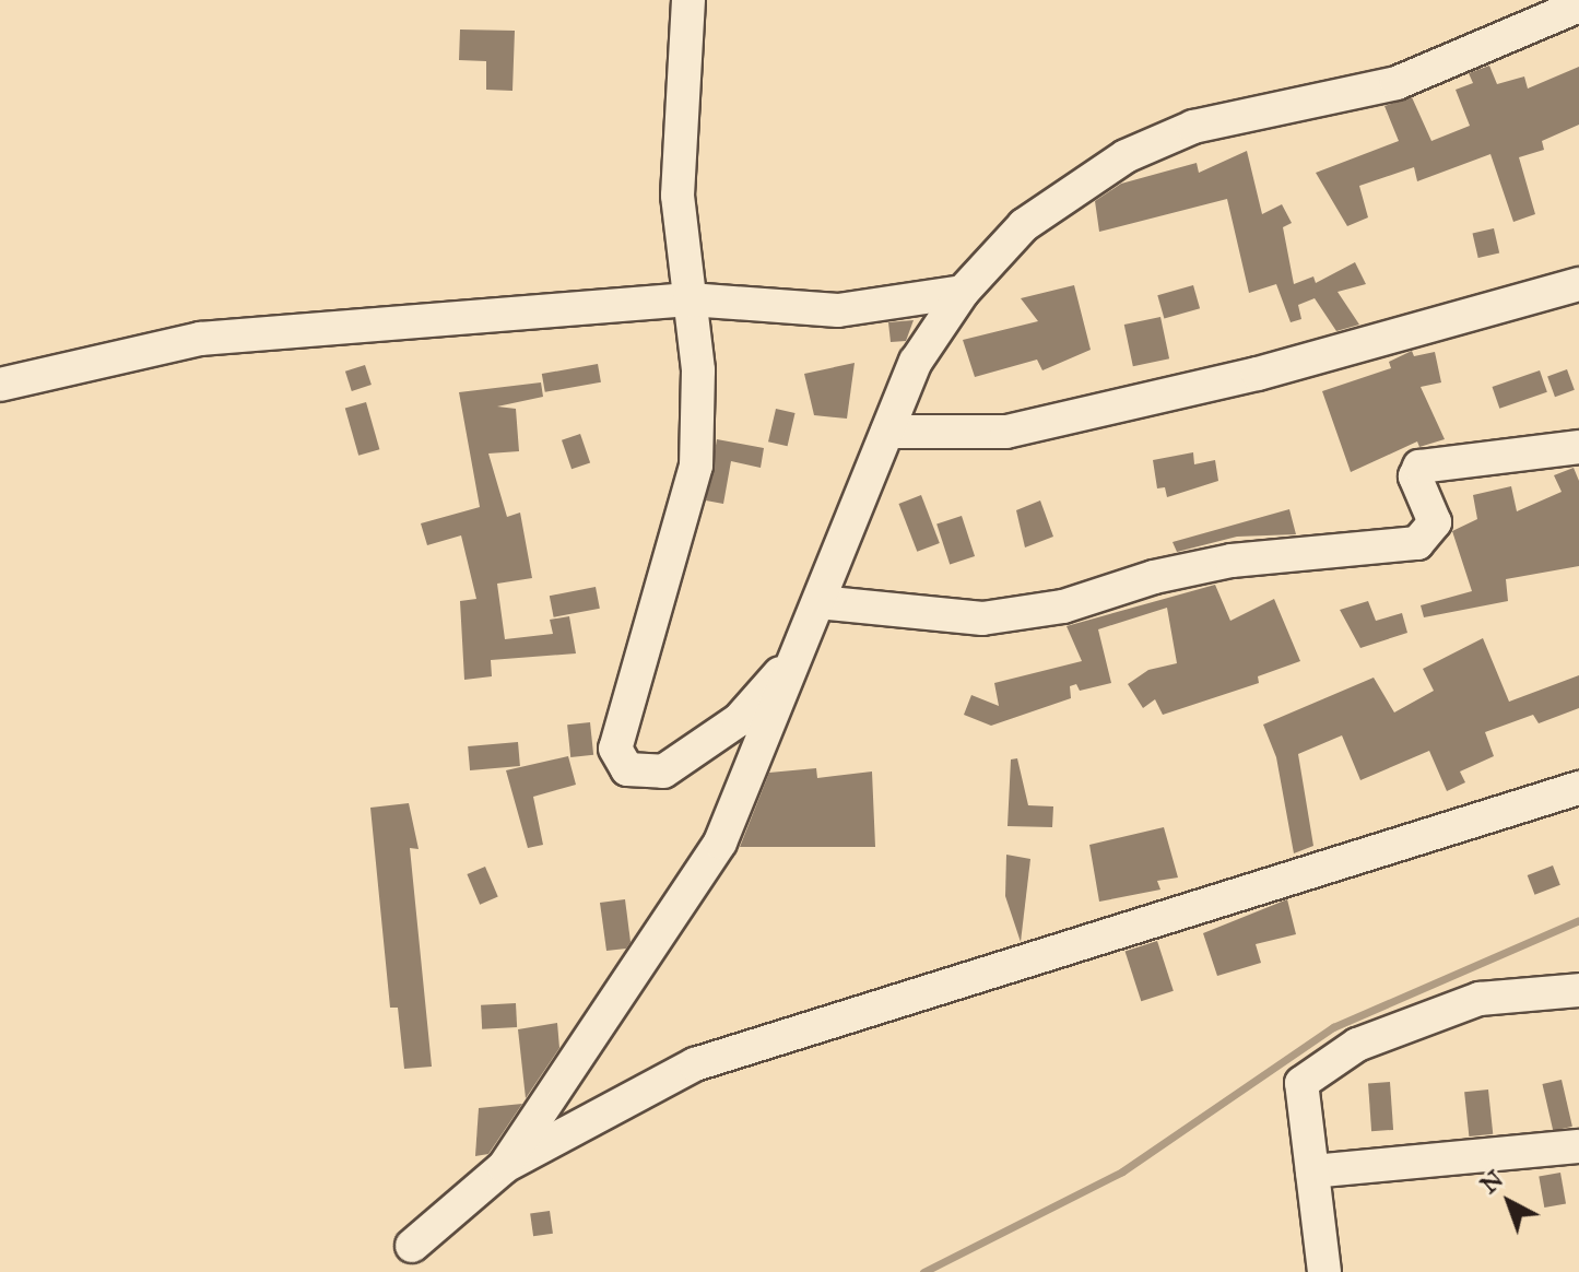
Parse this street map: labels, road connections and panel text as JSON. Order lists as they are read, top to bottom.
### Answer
{
  "north": "top left"
}
